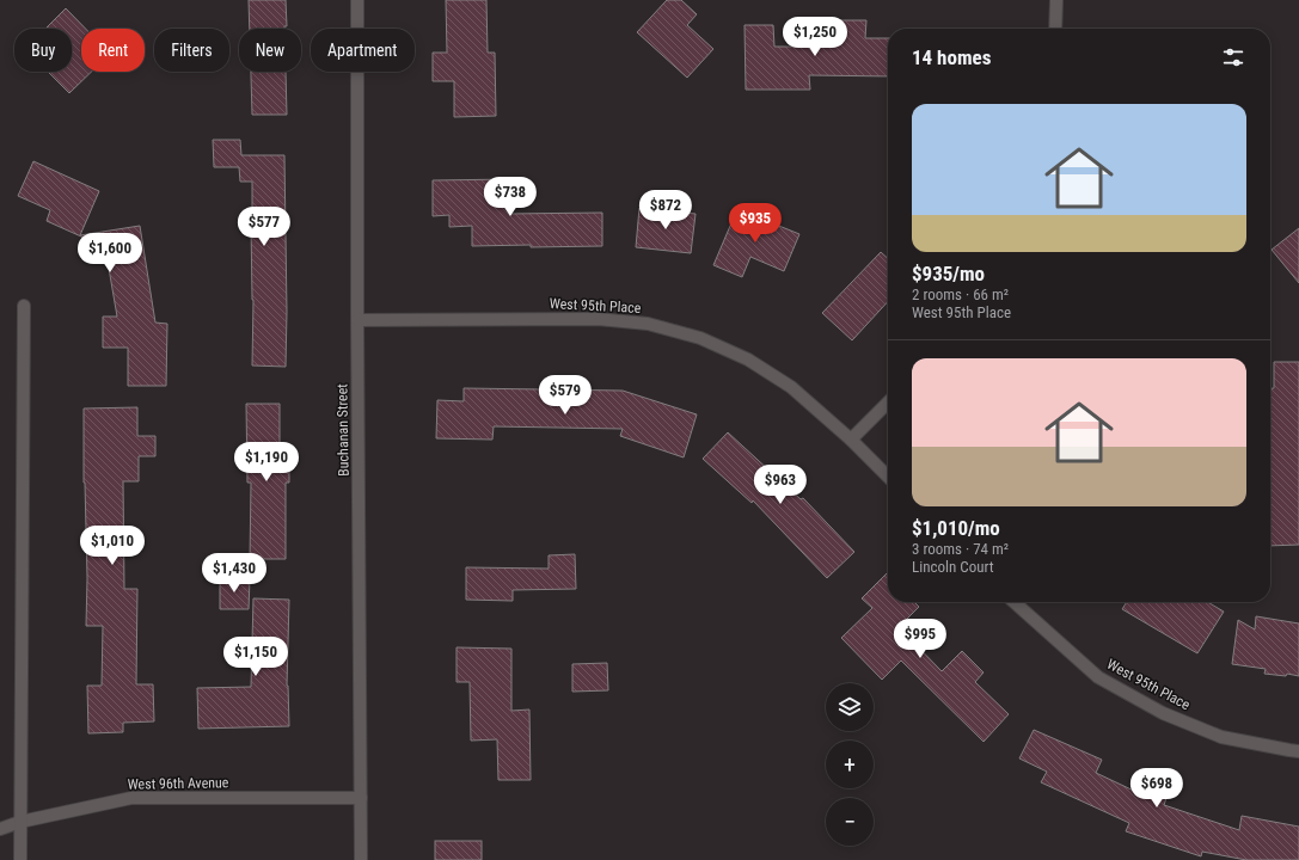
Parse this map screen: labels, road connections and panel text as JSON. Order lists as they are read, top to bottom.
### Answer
{
  "streets": {
    "street": ["West 95th Place", "Buchanan Street", "West 96th Avenue"]
  },
  "crossings": [
    ["West 95th Place", "Buchanan Street"],
    ["Buchanan Street", "West 96th Avenue"]
  ],
  "page": {
    "price": [
      "$1,250",
      "$738",
      "$872",
      "$935",
      "$577",
      "$1,600",
      "$579",
      "$1,190",
      "$963",
      "$1,010",
      "$1,430",
      "$995",
      "$1,150",
      "$698"
    ],
    "chip": [
      "Buy",
      "Rent",
      "Filters",
      "New",
      "Apartment"
    ],
    "heading": "14 homes",
    "list": [
      {
        "name": "$935/mo",
        "note": "2 rooms · 66 m² · West 95th Place"
      },
      {
        "name": "$1,010/mo",
        "note": "3 rooms · 74 m² · Lincoln Court"
      }
    ],
    "map_buttons": ["+", "−"]
  }
}
